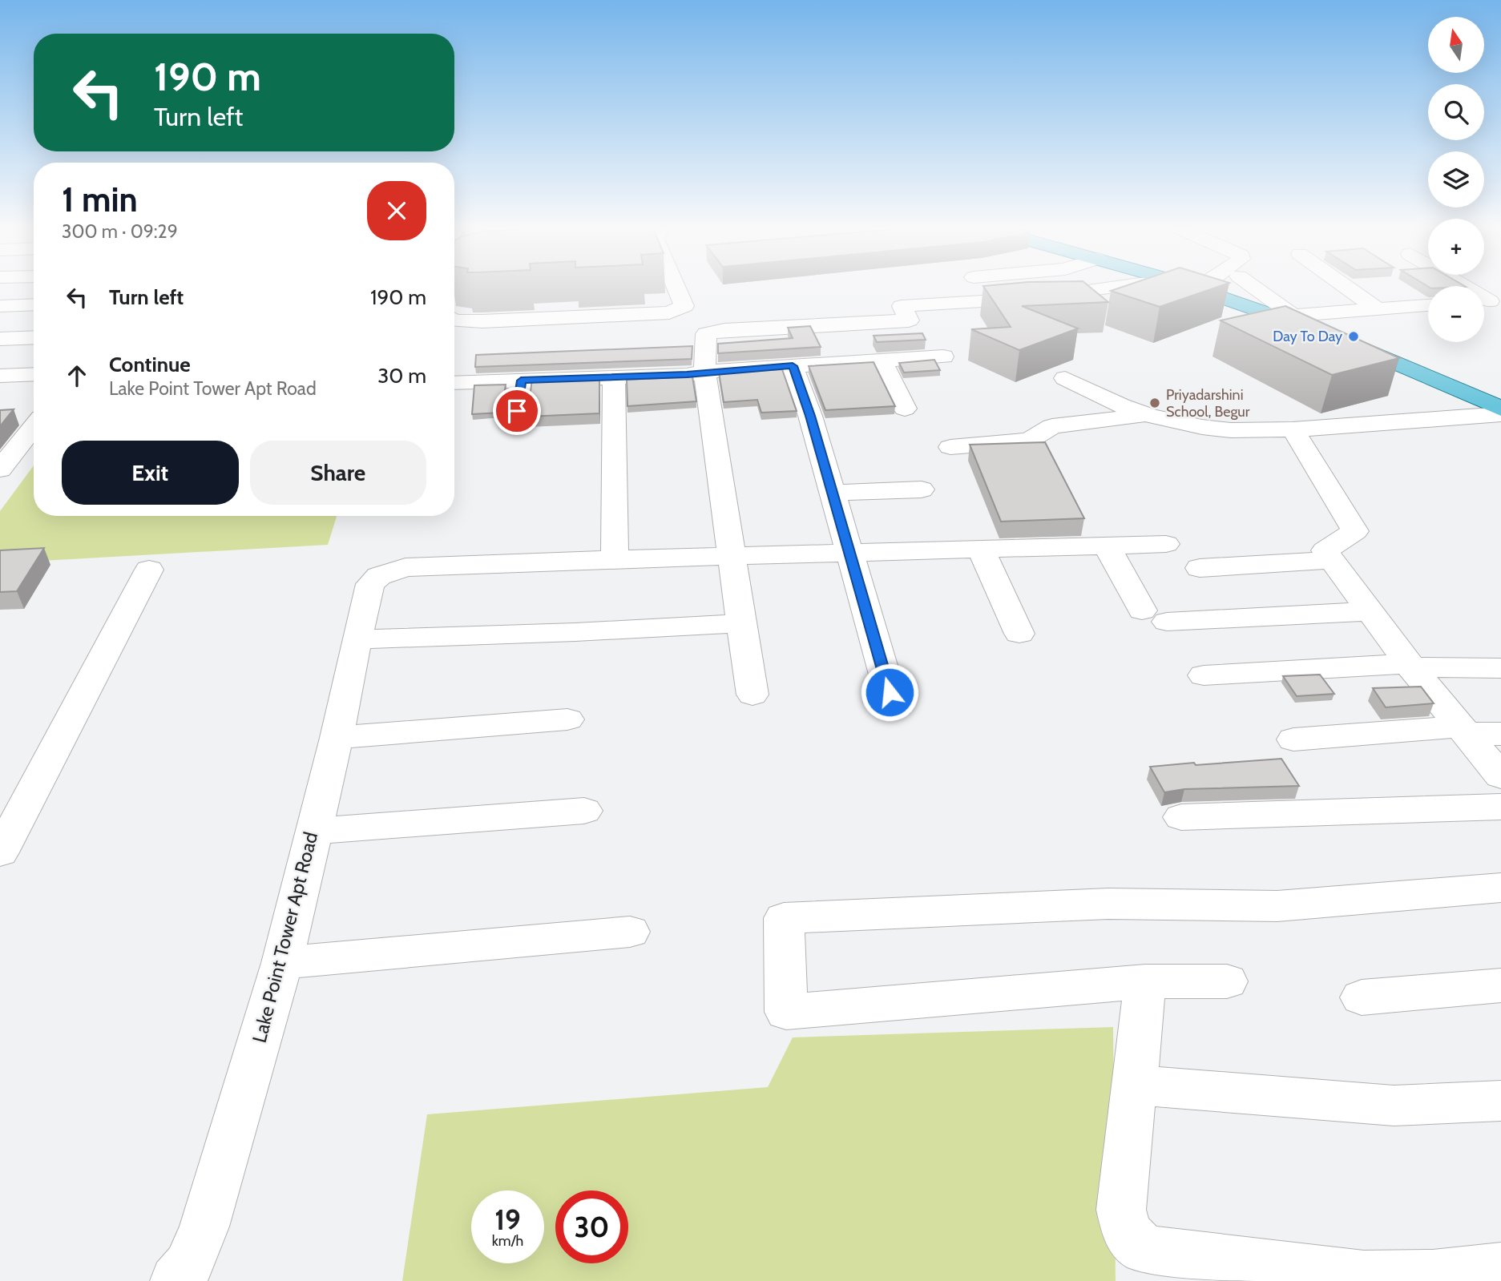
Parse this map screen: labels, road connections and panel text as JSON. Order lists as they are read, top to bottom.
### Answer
{
  "streets": {
    "street": ["Lake Point Tower Apt Road"]
  },
  "places": ["Day To Day", "Priyadarshini School, Begur"],
  "north": "top",
  "page": {
    "map_buttons": ["+", "−"],
    "turn": ["190 m", "Turn left"],
    "heading": ["1 min", "300 m · 09:29"],
    "list": [
      {
        "name": "Turn left",
        "value": "190 m"
      },
      {
        "name": "Continue",
        "note": "Lake Point Tower Apt Road",
        "value": "30 m"
      }
    ],
    "buttons": ["Exit", "Share"],
    "speed": "19 km/h",
    "limit": "30"
  }
}
